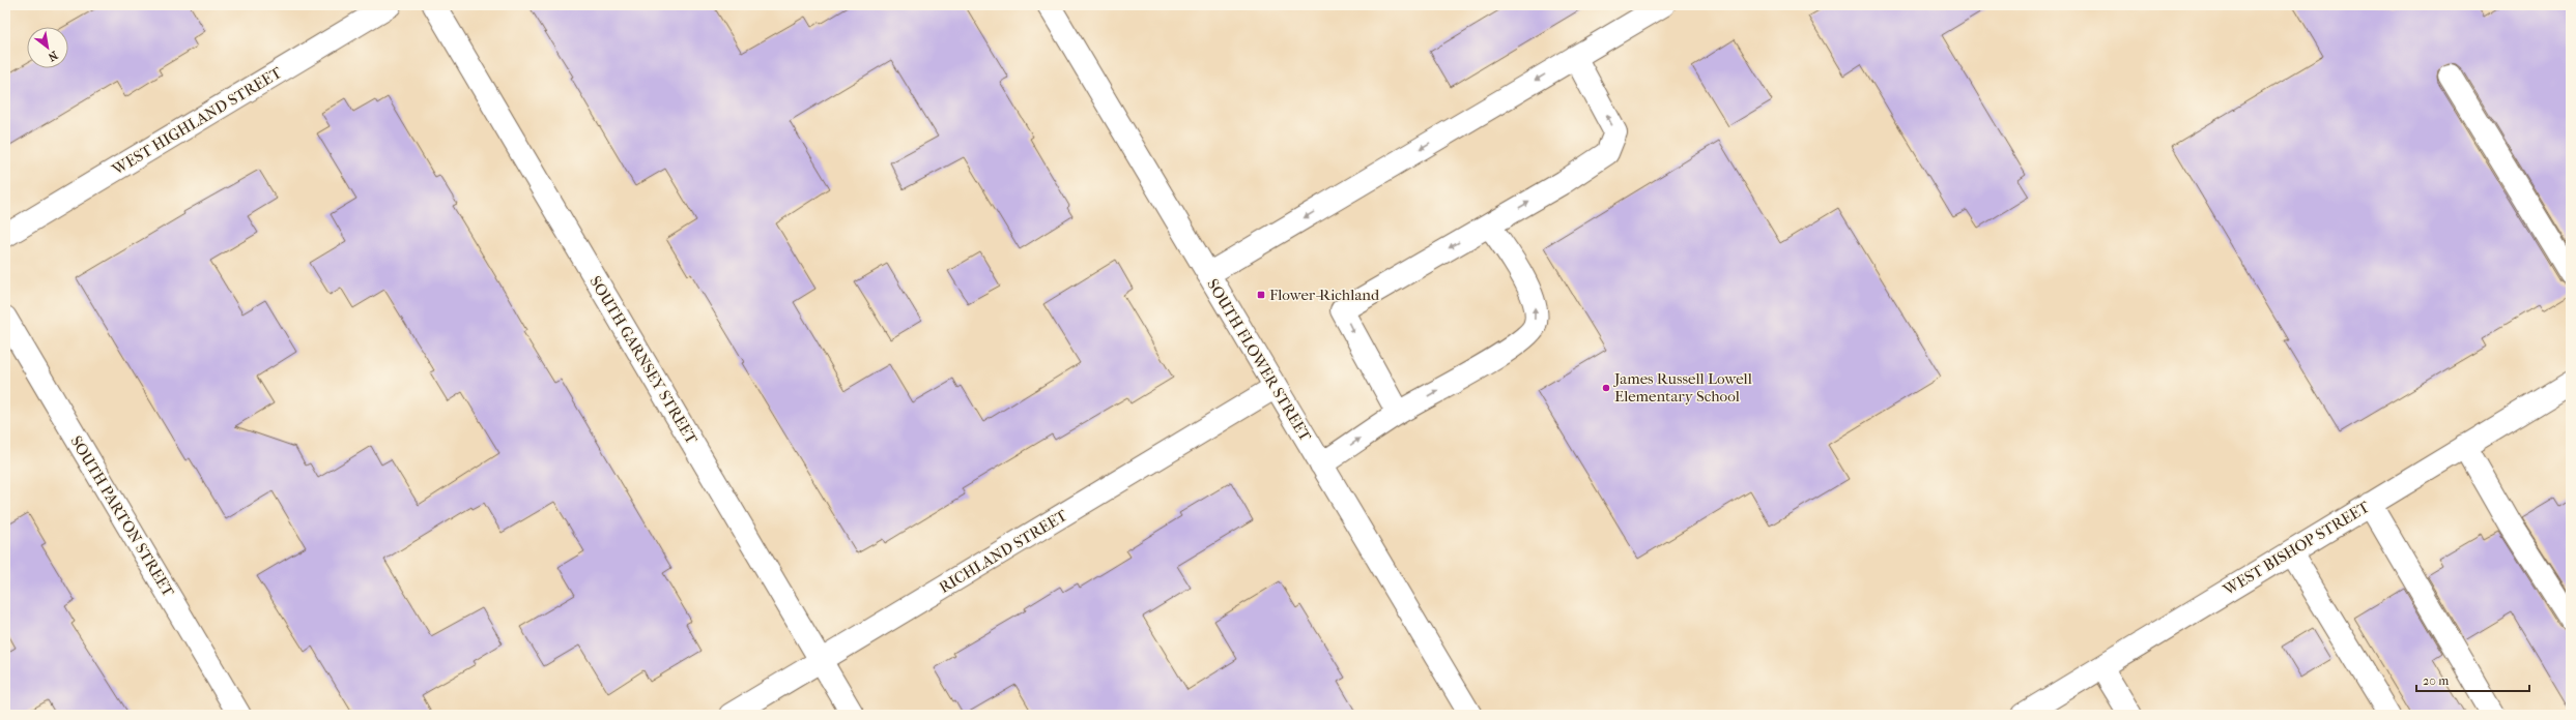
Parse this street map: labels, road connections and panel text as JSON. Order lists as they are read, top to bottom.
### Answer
{
  "streets": {
    "street": [
      "WEST HIGHLAND STREET",
      "SOUTH GARNSEY STREET",
      "SOUTH FLOWER STREET",
      "SOUTH PARTON STREET",
      "WEST BISHOP STREET",
      "RICHLAND STREET"
    ]
  },
  "crossings": [
    ["SOUTH GARNSEY STREET", "RICHLAND STREET"],
    ["SOUTH FLOWER STREET", "RICHLAND STREET"]
  ],
  "places": {
    "transit": ["Flower-Richland"],
    "other": ["James Russell Lowell Elementary School"]
  },
  "scale_bar": "20 m",
  "north": "bottom right"
}
